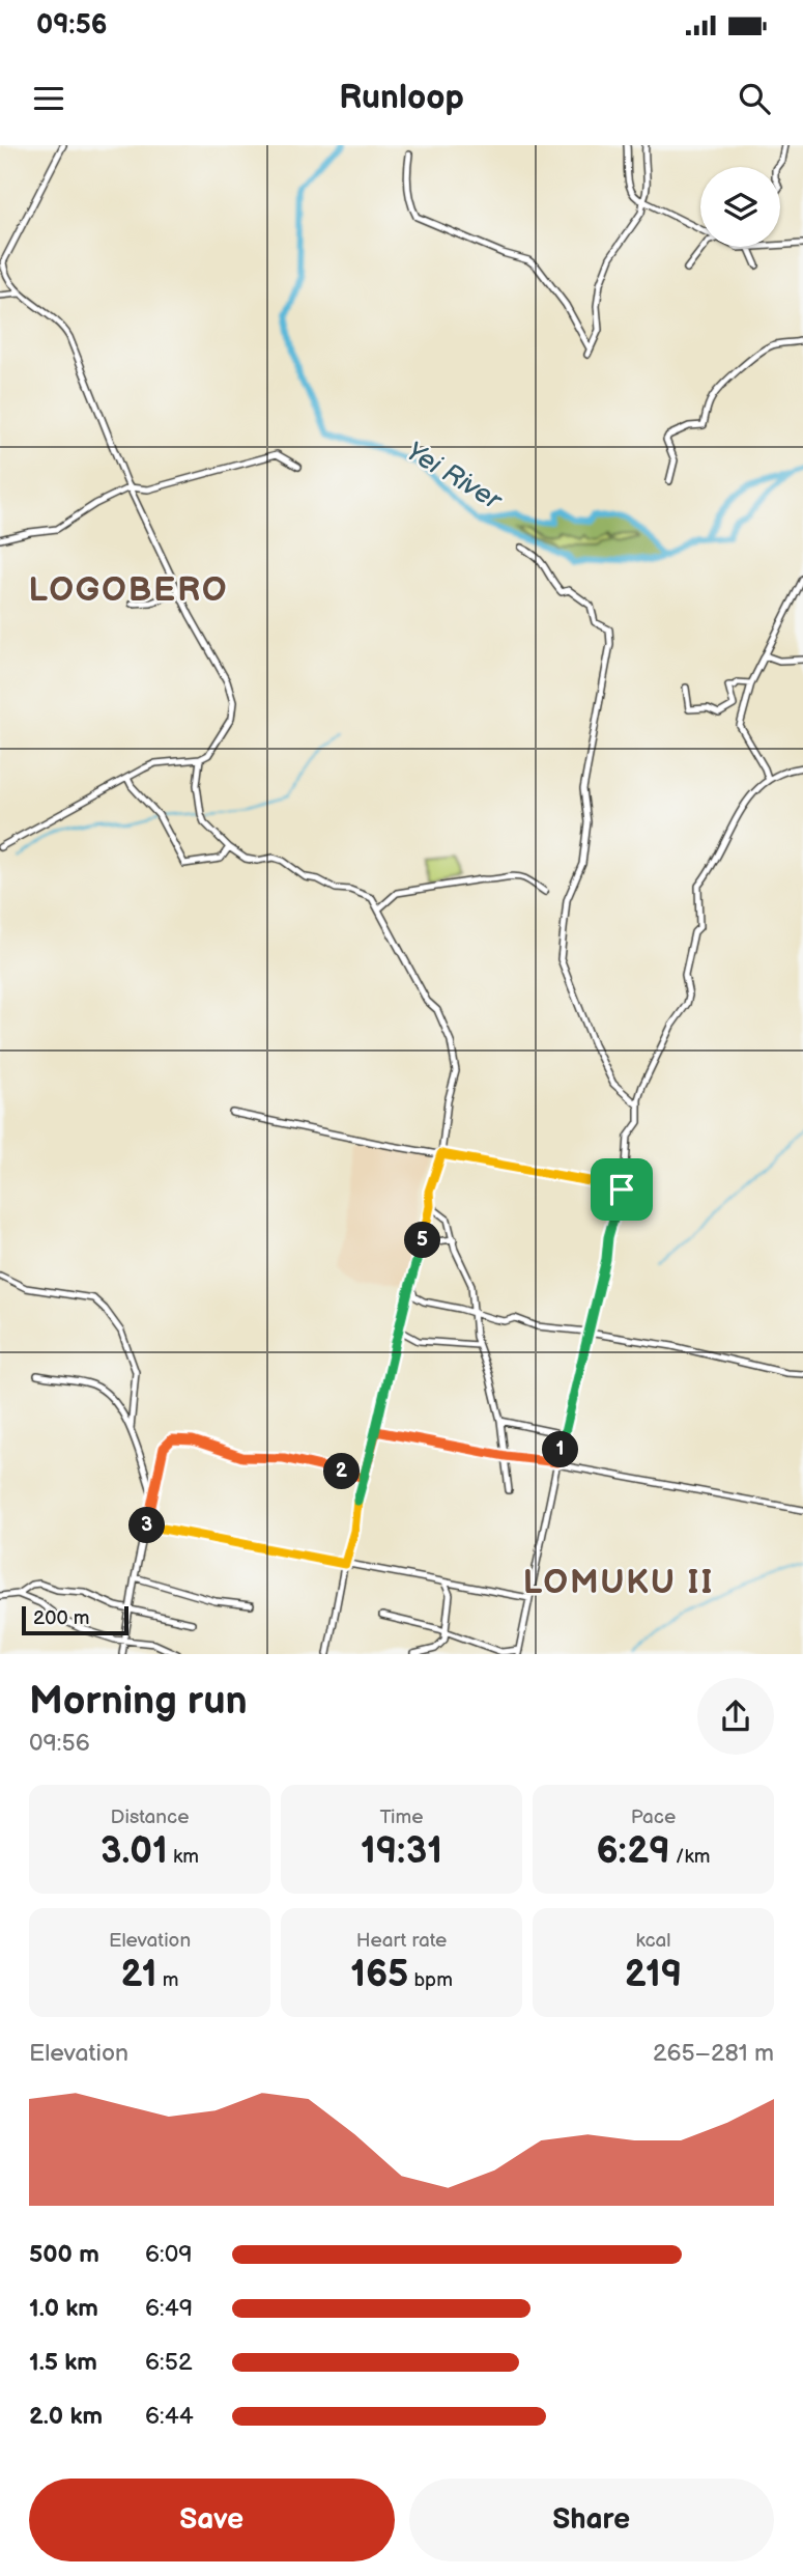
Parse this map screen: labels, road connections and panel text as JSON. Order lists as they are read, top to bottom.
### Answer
{
  "districts": ["LOGOBERO", "LOMUKU II"],
  "water": ["Yei River"],
  "scale_bar": "200 m",
  "page": {
    "status": "09:56",
    "header": "Runloop",
    "pins": [
      "5",
      "1",
      "2",
      "3"
    ],
    "scale": "200 m",
    "heading": ["Morning run", "09:56"],
    "stats": [
      ["Distance", "3.01 km"],
      ["Time", "19:31"],
      ["Pace", "6:29 /km"],
      ["Elevation", "21 m"],
      ["Heart rate", "165 bpm"],
      ["kcal", "219"]
    ],
    "chart": ["Elevation", "265–281 m"],
    "list": [
      {
        "name": "500 m",
        "note": "6:09"
      },
      {
        "name": "1.0 km",
        "note": "6:49"
      },
      {
        "name": "1.5 km",
        "note": "6:52"
      },
      {
        "name": "2.0 km",
        "note": "6:44"
      }
    ],
    "buttons": ["Save", "Share"]
  }
}
